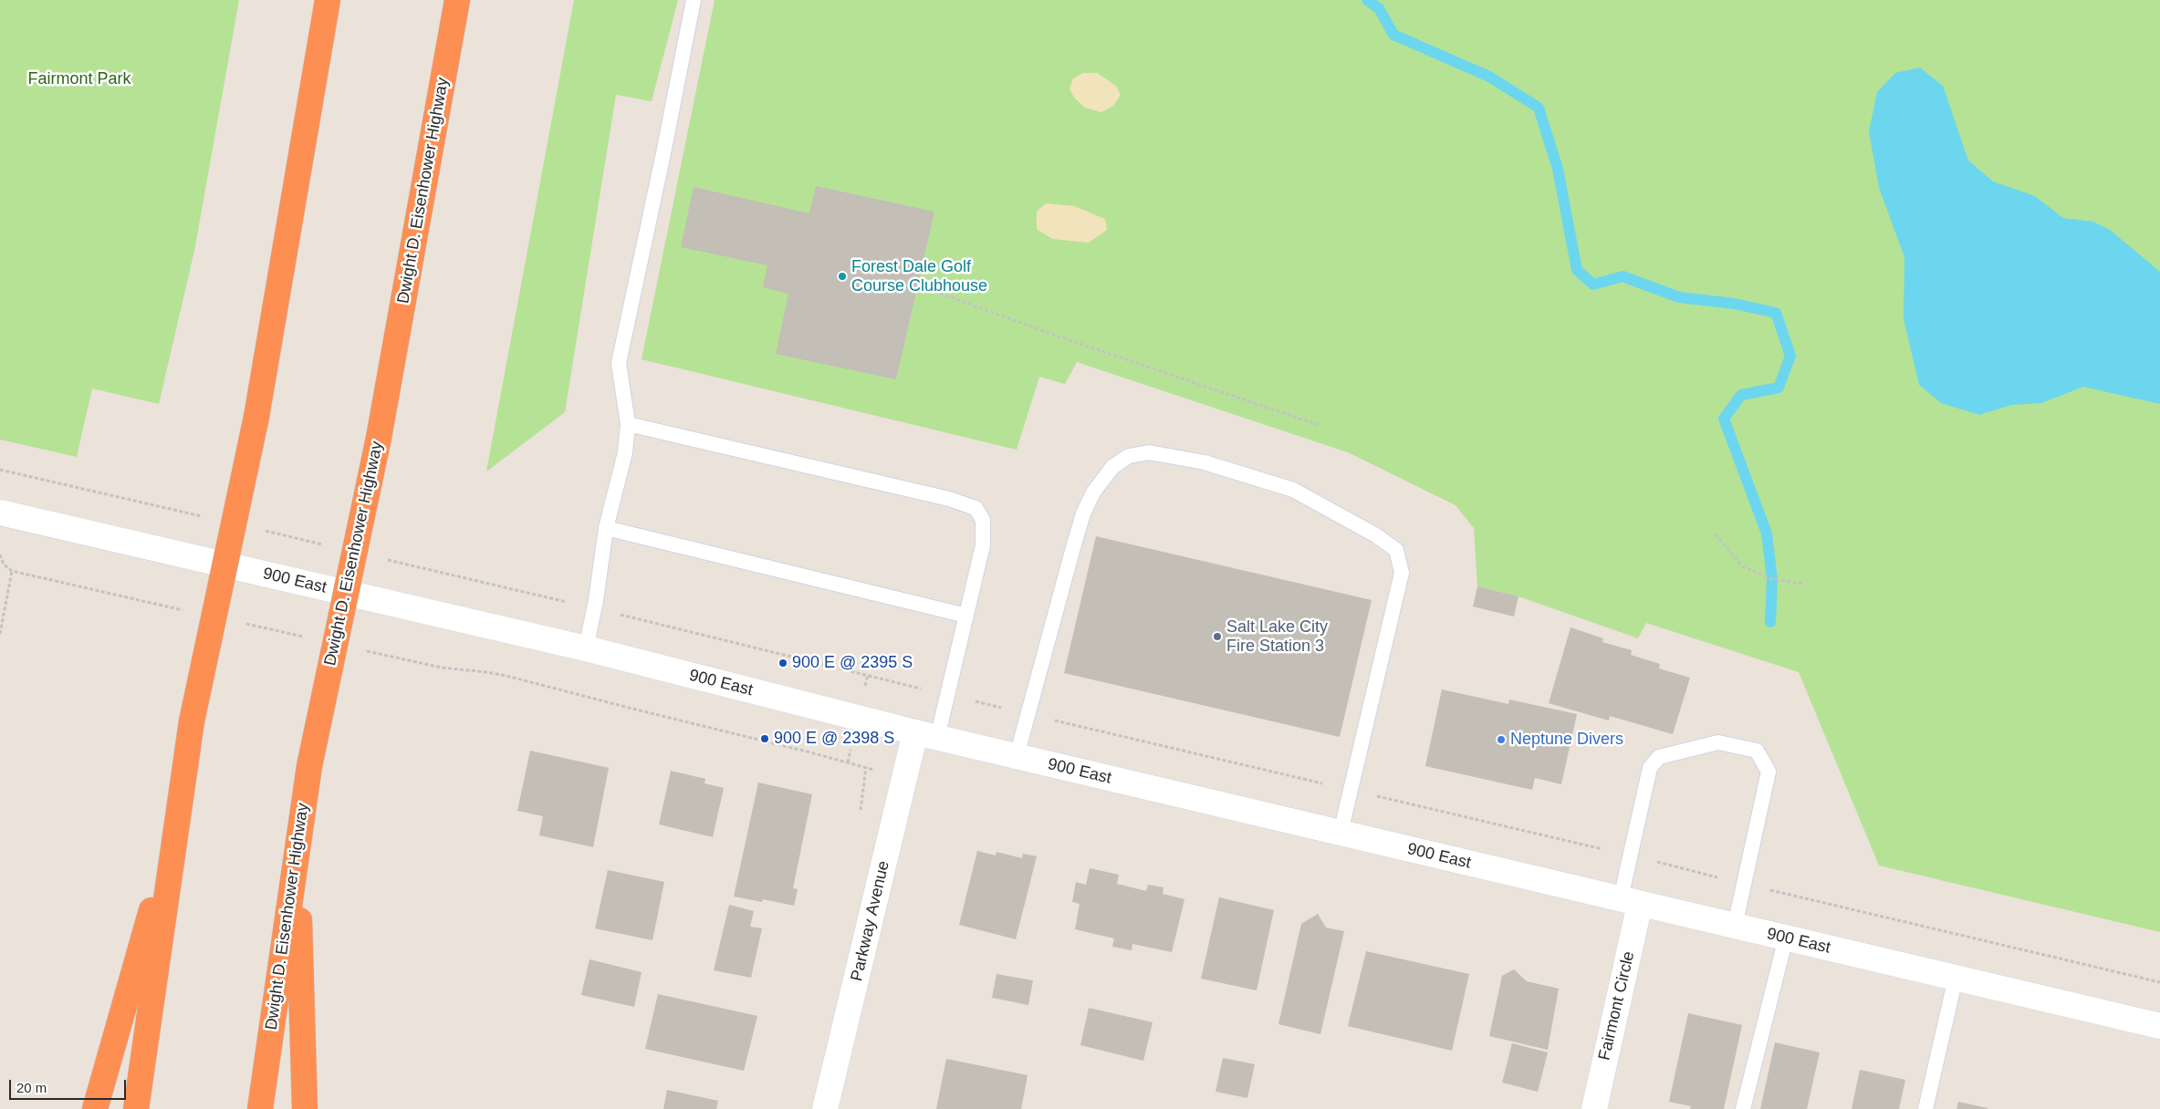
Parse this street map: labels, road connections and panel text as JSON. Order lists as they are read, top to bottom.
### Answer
{
  "streets": {
    "highway": ["Dwight D. Eisenhower Highway"],
    "street": ["900 East", "Parkway Avenue", "Fairmont Circle"]
  },
  "crossings": [
    ["900 East", "Parkway Avenue"],
    ["900 East", "Fairmont Circle"]
  ],
  "parks": ["Fairmont Park"],
  "places": [
    "Forest Dale Golf Course Clubhouse",
    "Salt Lake City Fire Station 3",
    "900 E @ 2395 S",
    "900 E @ 2398 S",
    "Neptune Divers"
  ],
  "scale_bar": "20 m"
}
